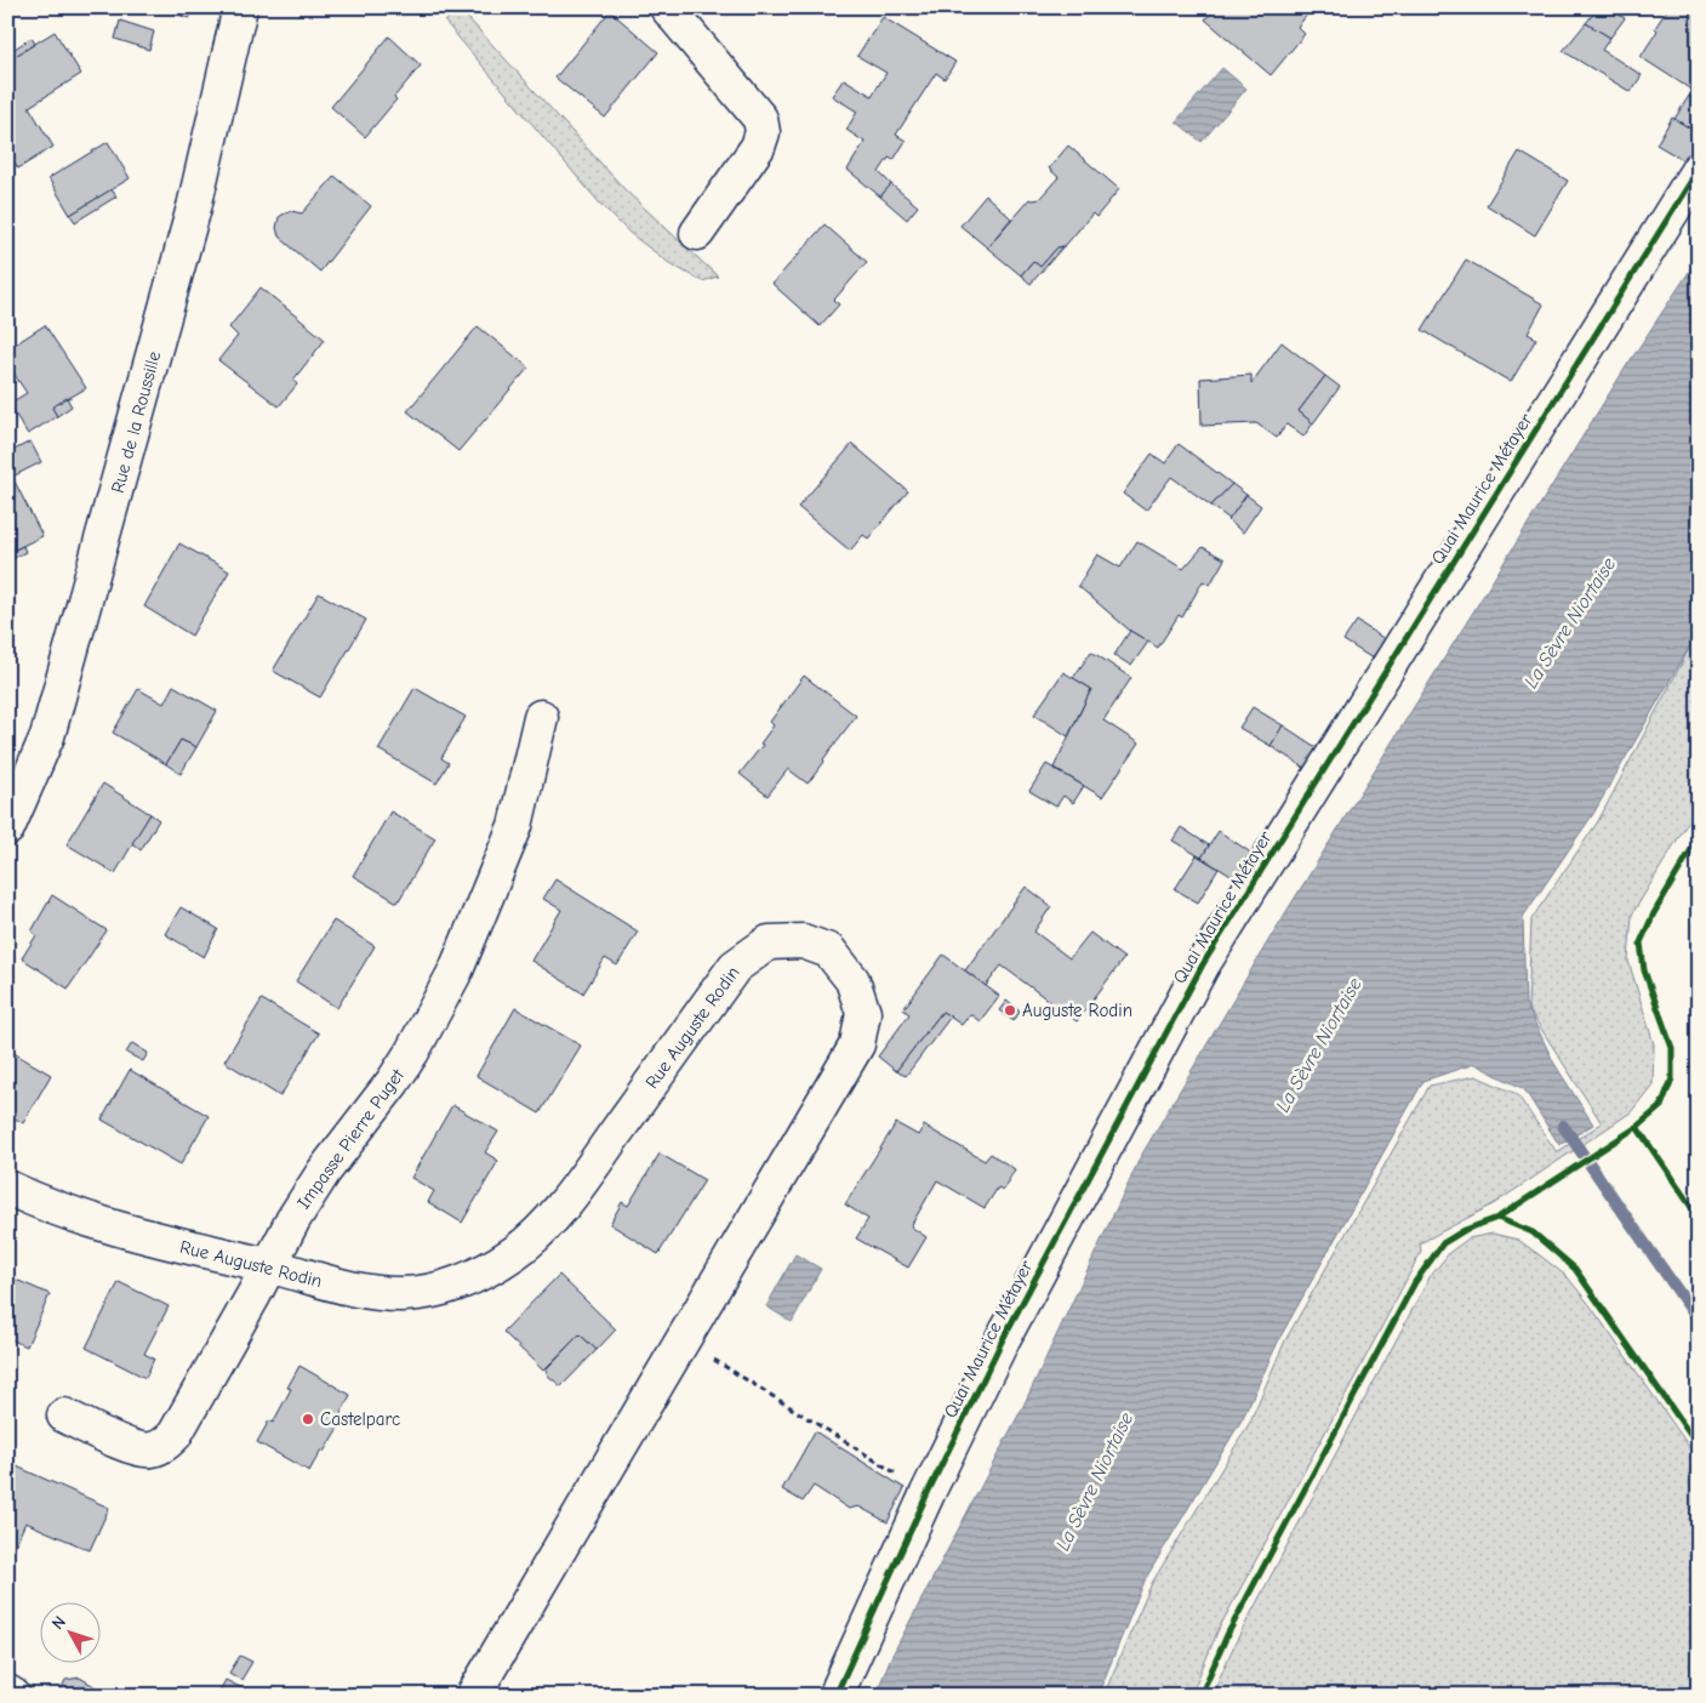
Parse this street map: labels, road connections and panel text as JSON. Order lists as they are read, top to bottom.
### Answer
{
  "streets": {
    "street": [
      "Rue de la Roussille",
      "Quai Maurice Métayer",
      "Rue Auguste Rodin",
      "Impasse Pierre Puget"
    ]
  },
  "crossings": [
    ["Rue Auguste Rodin", "Impasse Pierre Puget"]
  ],
  "water": ["La Sèvre Niortaise"],
  "places": ["Auguste Rodin", "Castelparc"],
  "north": "top left"
}
